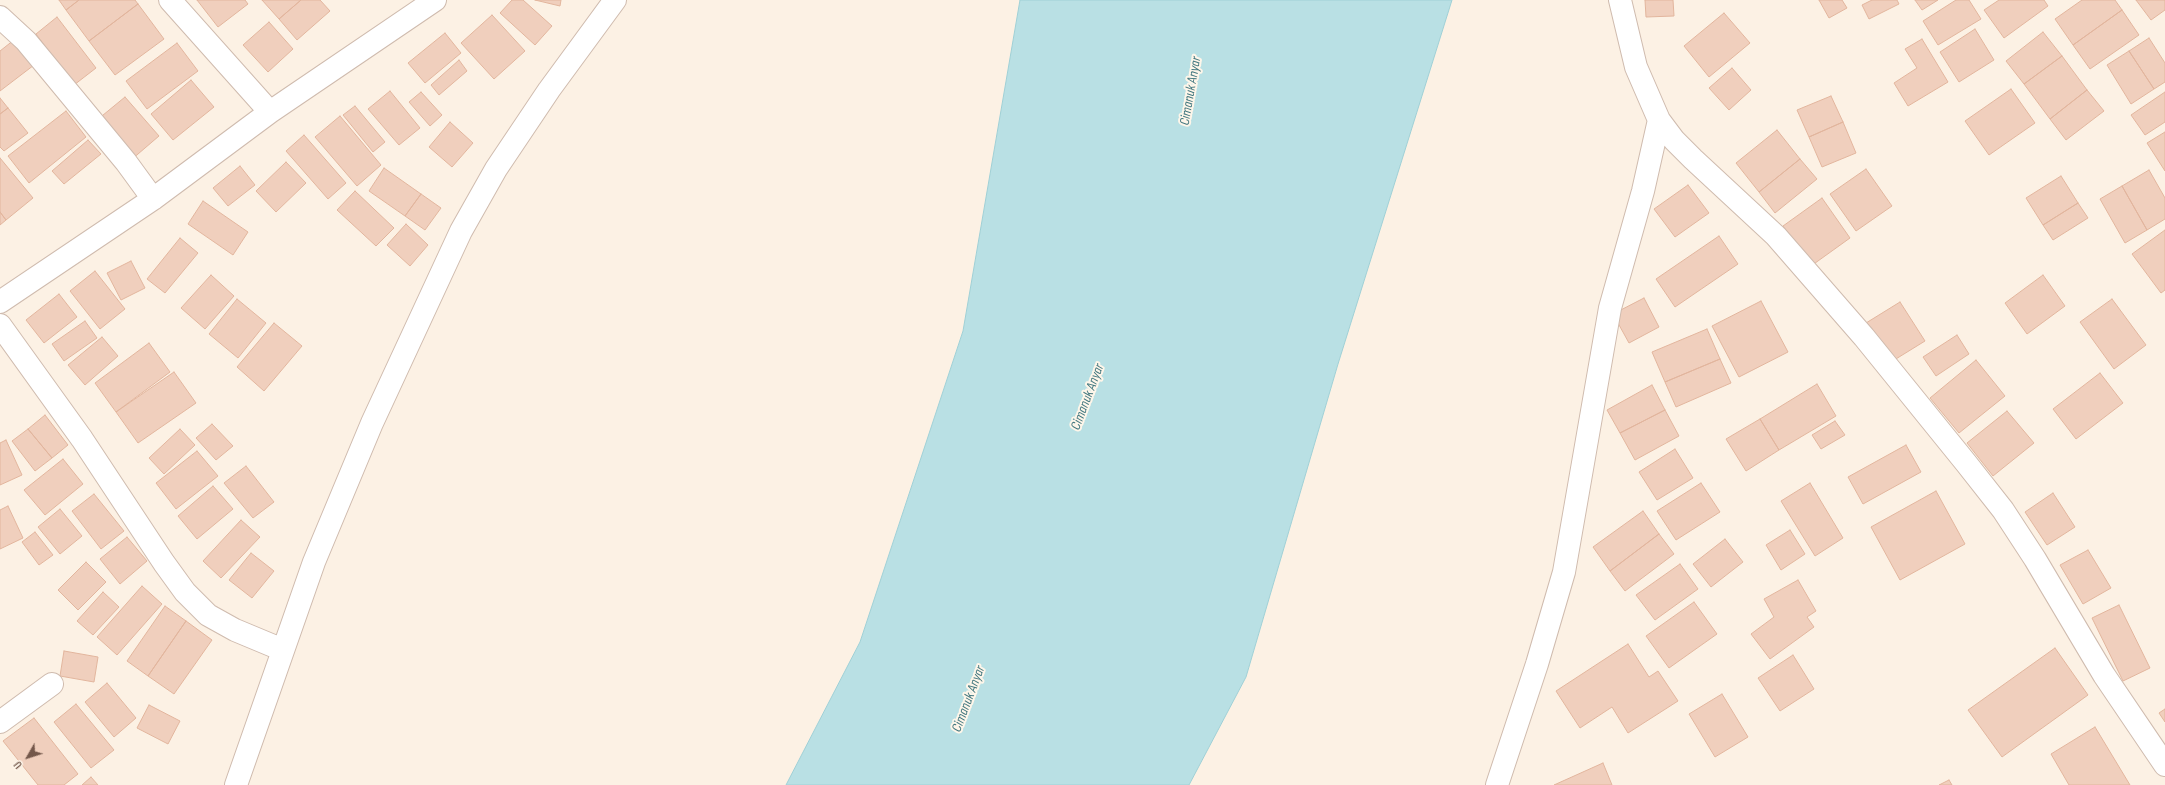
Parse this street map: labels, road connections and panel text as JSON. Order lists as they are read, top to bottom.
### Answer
{
  "water": ["Cimanuk Anyar"],
  "north": "bottom left"
}
